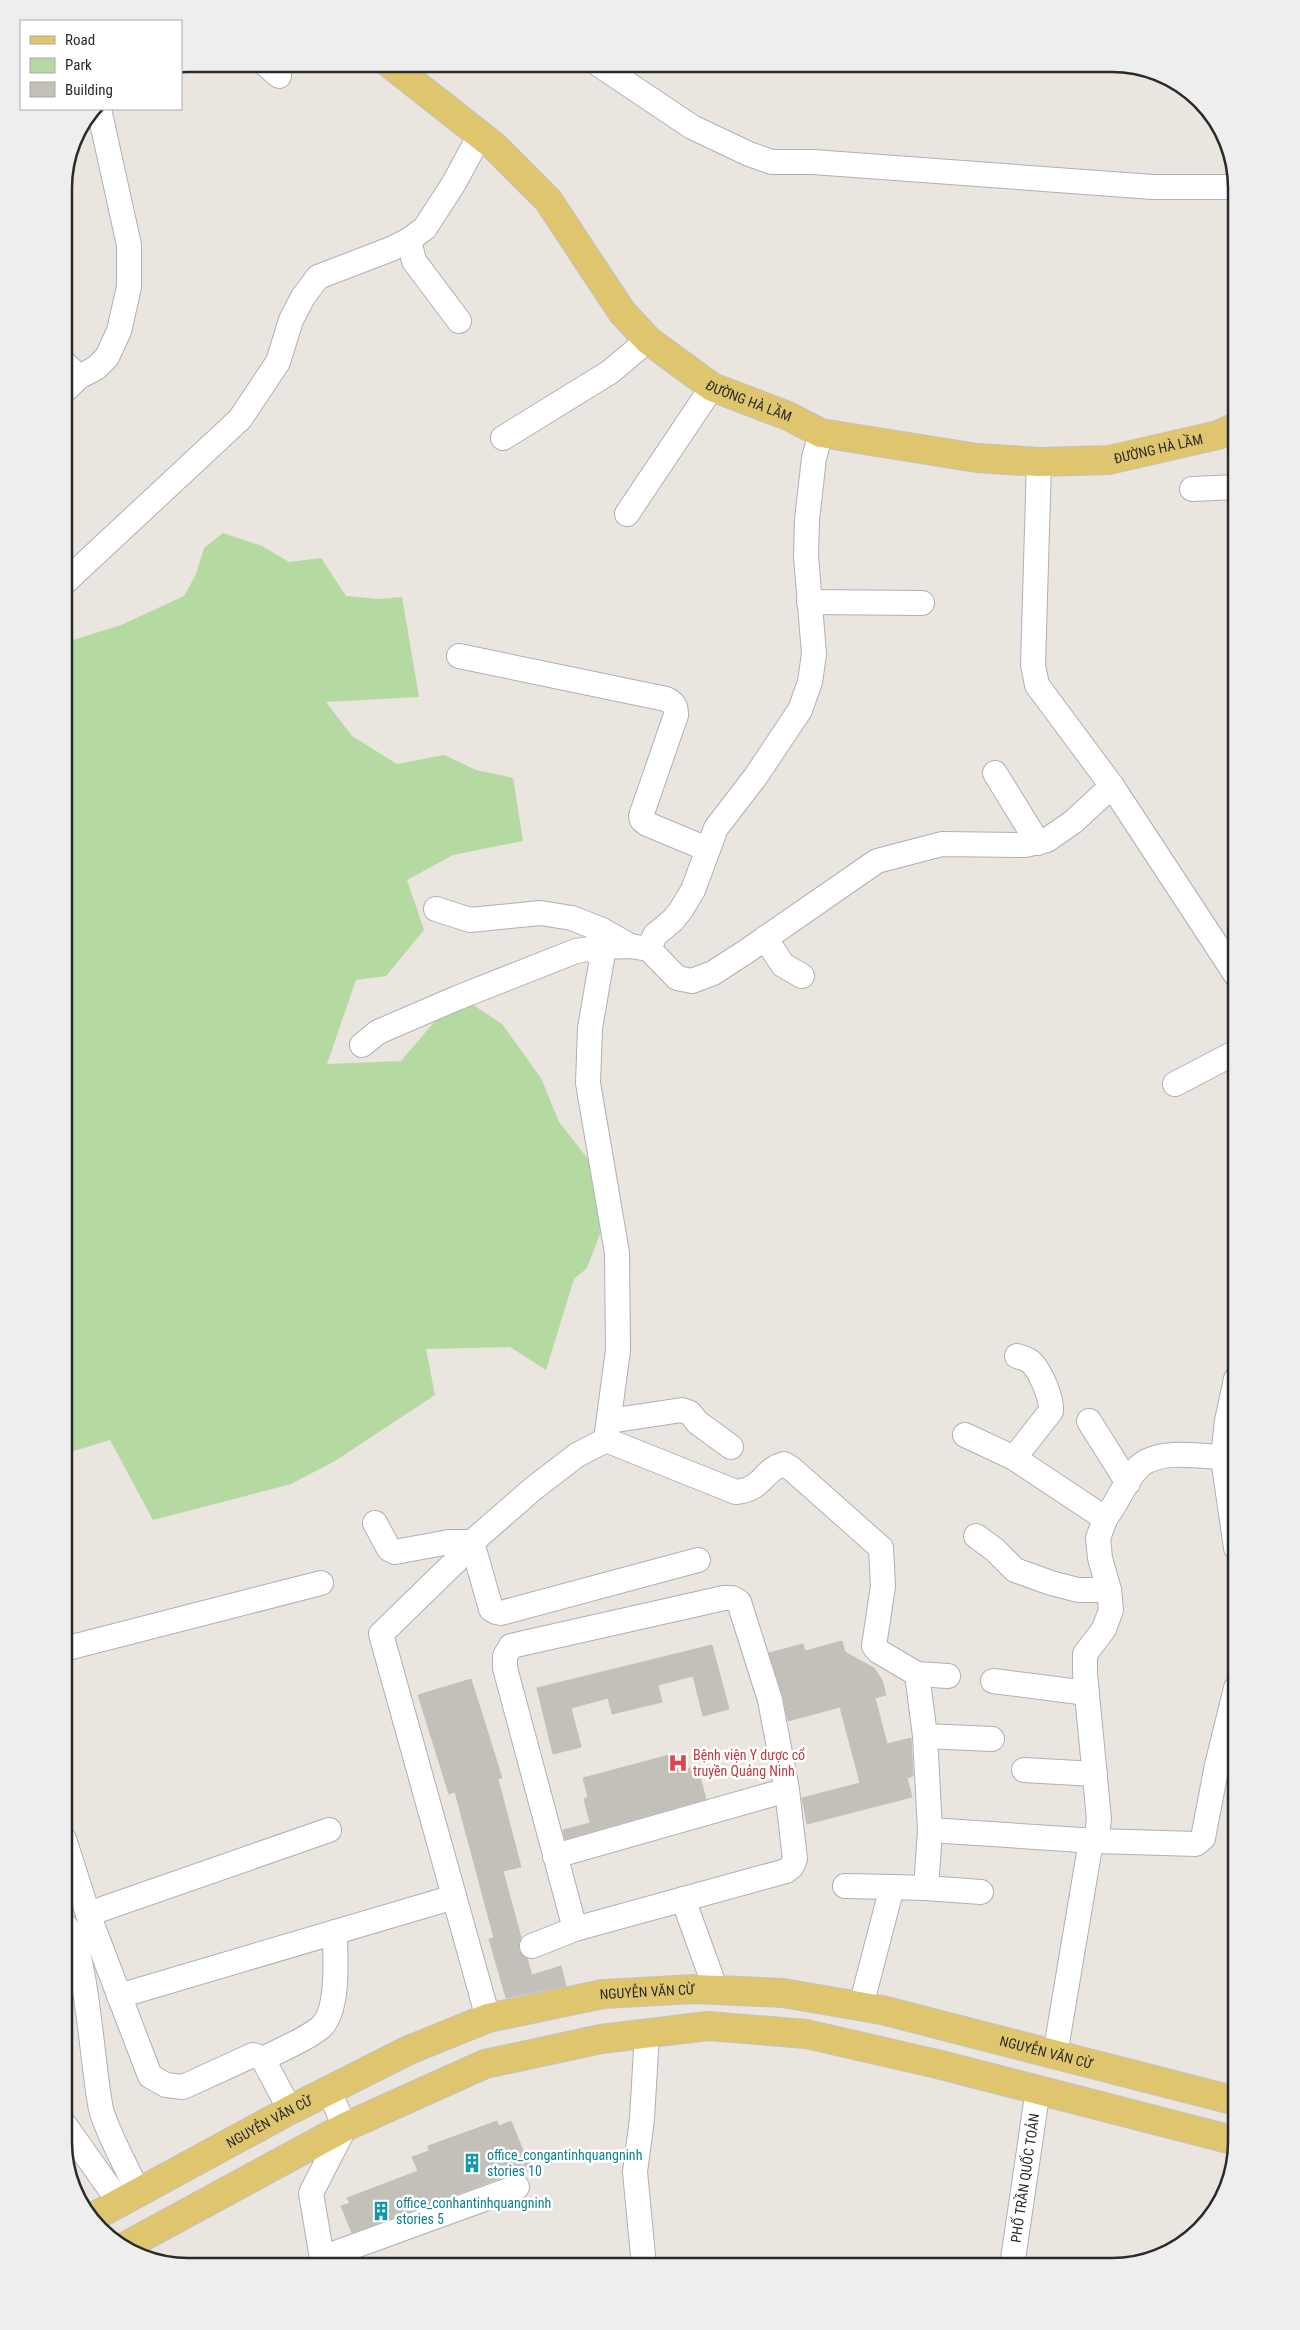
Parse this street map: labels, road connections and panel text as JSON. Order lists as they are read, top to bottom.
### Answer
{
  "streets": {
    "main road": ["ĐƯỜNG HÀ LẦM", "NGUYỄN VĂN CỪ"],
    "street": ["PHỐ TRẦN QUỐC TOẢN"]
  },
  "places": {
    "hospital": ["Bệnh viện Y dược cổ truyền Quảng Ninh"],
    "building": ["office_congantinhquangninh stories 10", "office_conhantinhquangninh stories 5"]
  },
  "legend": ["Road", "Park", "Building"]
}
